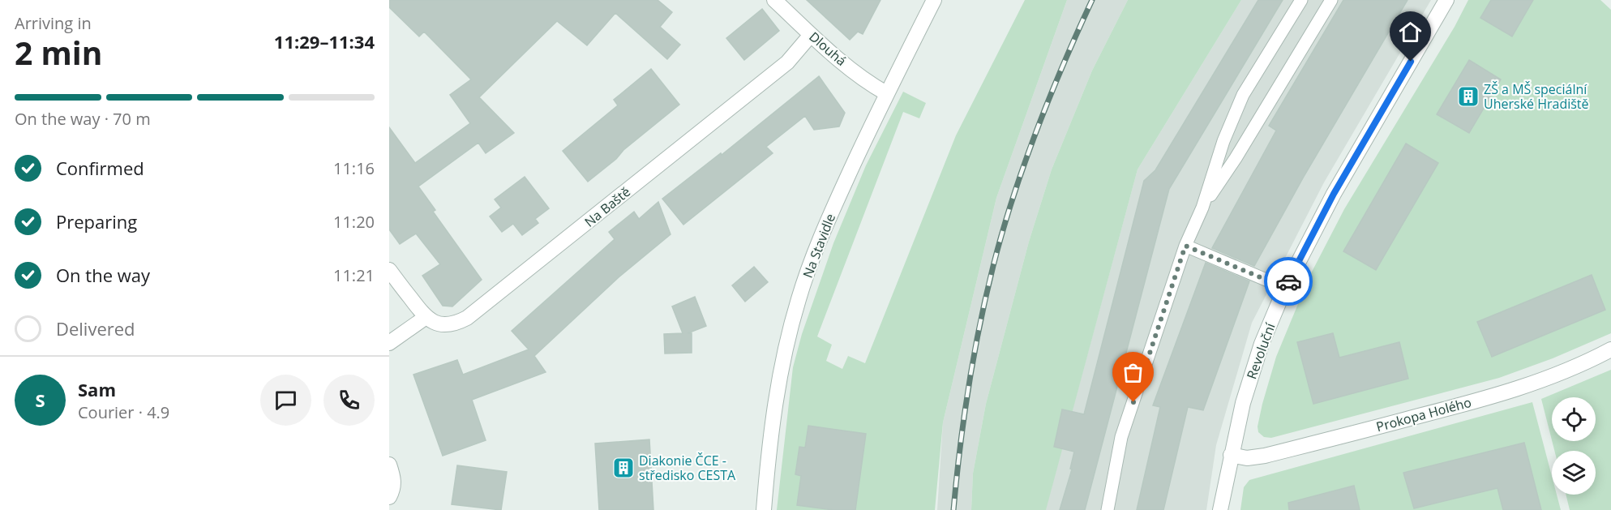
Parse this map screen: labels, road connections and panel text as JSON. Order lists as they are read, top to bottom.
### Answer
{
  "streets": {
    "street": [
      "Dlouhá",
      "Na Baště",
      "Na Stavidle",
      "Revoluční",
      "Prokopa Holého"
    ]
  },
  "crossings": [
    ["Dlouhá", "Na Baště"],
    ["Dlouhá", "Na Stavidle"],
    ["Revoluční", "Prokopa Holého"]
  ],
  "places": {
    "building": ["ZŠ a MŠ speciální Uherské Hradiště", "Diakonie ČCE - středisko CESTA"]
  },
  "page": {
    "heading": ["2 min", "Arriving in", "11:29–11:34"],
    "panel": ["Sam", "Courier · 4.9"],
    "bar": "On the way · 70 m",
    "list": [
      ["Confirmed", "11:16"],
      ["Preparing", "11:20"],
      ["On the way", "11:21"],
      "Delivered"
    ],
    "round": "S"
  }
}
